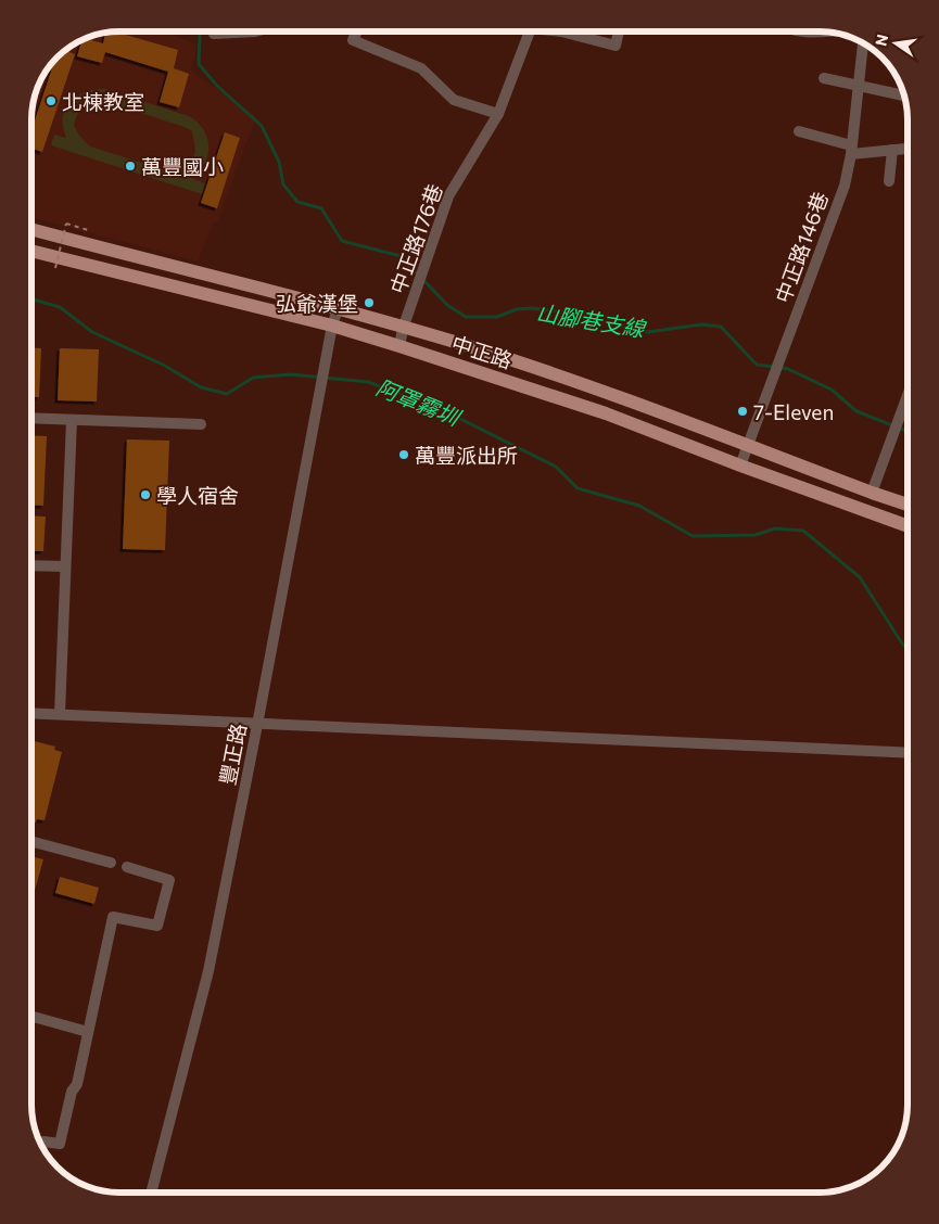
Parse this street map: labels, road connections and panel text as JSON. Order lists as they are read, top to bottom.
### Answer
{
  "streets": {
    "main road": ["中正路"],
    "street": ["中正路176巷", "中正路146巷", "豐正路"]
  },
  "crossings": [
    ["中正路176巷", "中正路"],
    ["中正路146巷", "中正路"],
    ["中正路", "豐正路"]
  ],
  "water": ["山腳巷支線", "阿罩霧圳"],
  "places": [
    "北棟教室",
    "萬豐國小",
    "弘爺漢堡",
    "7-Eleven",
    "萬豐派出所",
    "學人宿舍"
  ],
  "north": "left"
}
